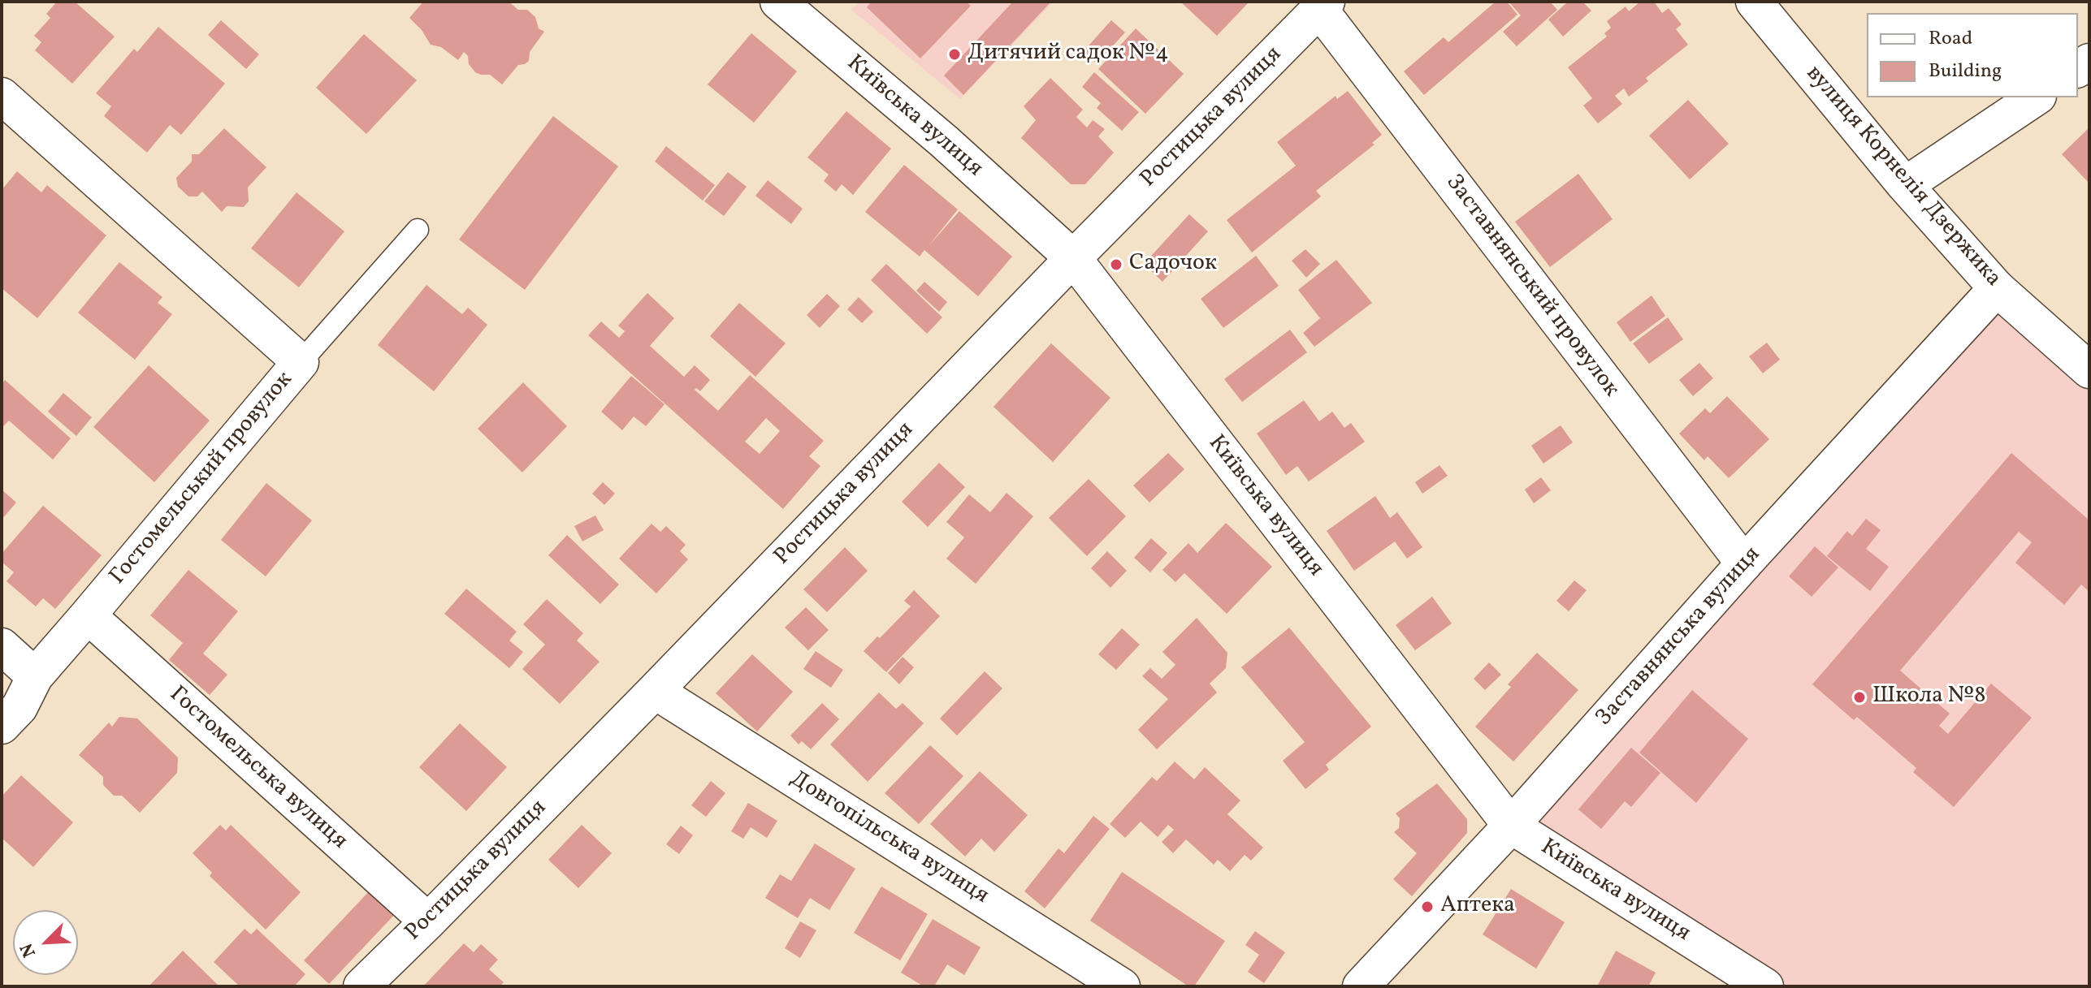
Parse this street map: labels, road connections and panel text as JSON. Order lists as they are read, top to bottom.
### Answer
{
  "streets": {
    "street": [
      "Київська вулиця",
      "Ростицька вулиця",
      "вулиця Корнелія Дзержика",
      "Заставнянський провулок",
      "Гостомельський провулок",
      "Заставнянська вулиця",
      "Гостомельська вулиця",
      "Довгопільська вулиця"
    ]
  },
  "crossings": [
    ["Київська вулиця", "Ростицька вулиця"],
    ["Київська вулиця", "Заставнянська вулиця"],
    ["Ростицька вулиця", "Заставнянський провулок"],
    ["Ростицька вулиця", "Гостомельська вулиця"],
    ["Ростицька вулиця", "Довгопільська вулиця"],
    ["вулиця Корнелія Дзержика", "Заставнянська вулиця"],
    ["Заставнянський провулок", "Заставнянська вулиця"],
    ["Гостомельський провулок", "Гостомельська вулиця"]
  ],
  "places": [
    "Дитячий садок №4",
    "Садочок",
    "Школа №8",
    "Аптека"
  ],
  "legend": ["Road", "Building"],
  "north": "bottom left"
}
